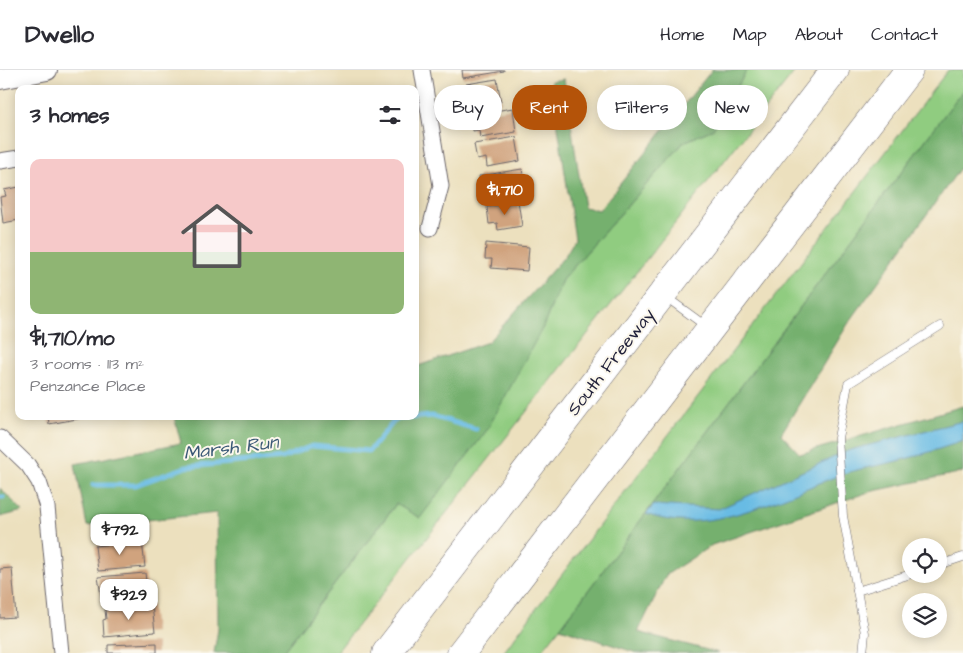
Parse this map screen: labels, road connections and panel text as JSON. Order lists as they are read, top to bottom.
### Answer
{
  "streets": {
    "highway": ["South Freeway"]
  },
  "water": ["Marsh Run"],
  "page": {
    "header": "Dwello",
    "nav": [
      "Home",
      "Map",
      "About",
      "Contact"
    ],
    "chip": [
      "Buy",
      "Rent",
      "Filters",
      "New"
    ],
    "heading": "3 homes",
    "list": [
      {
        "name": "$1,710/mo",
        "note": "3 rooms · 113 m² · Penzance Place"
      }
    ],
    "price": ["$1,710", "$792", "$929"]
  }
}
